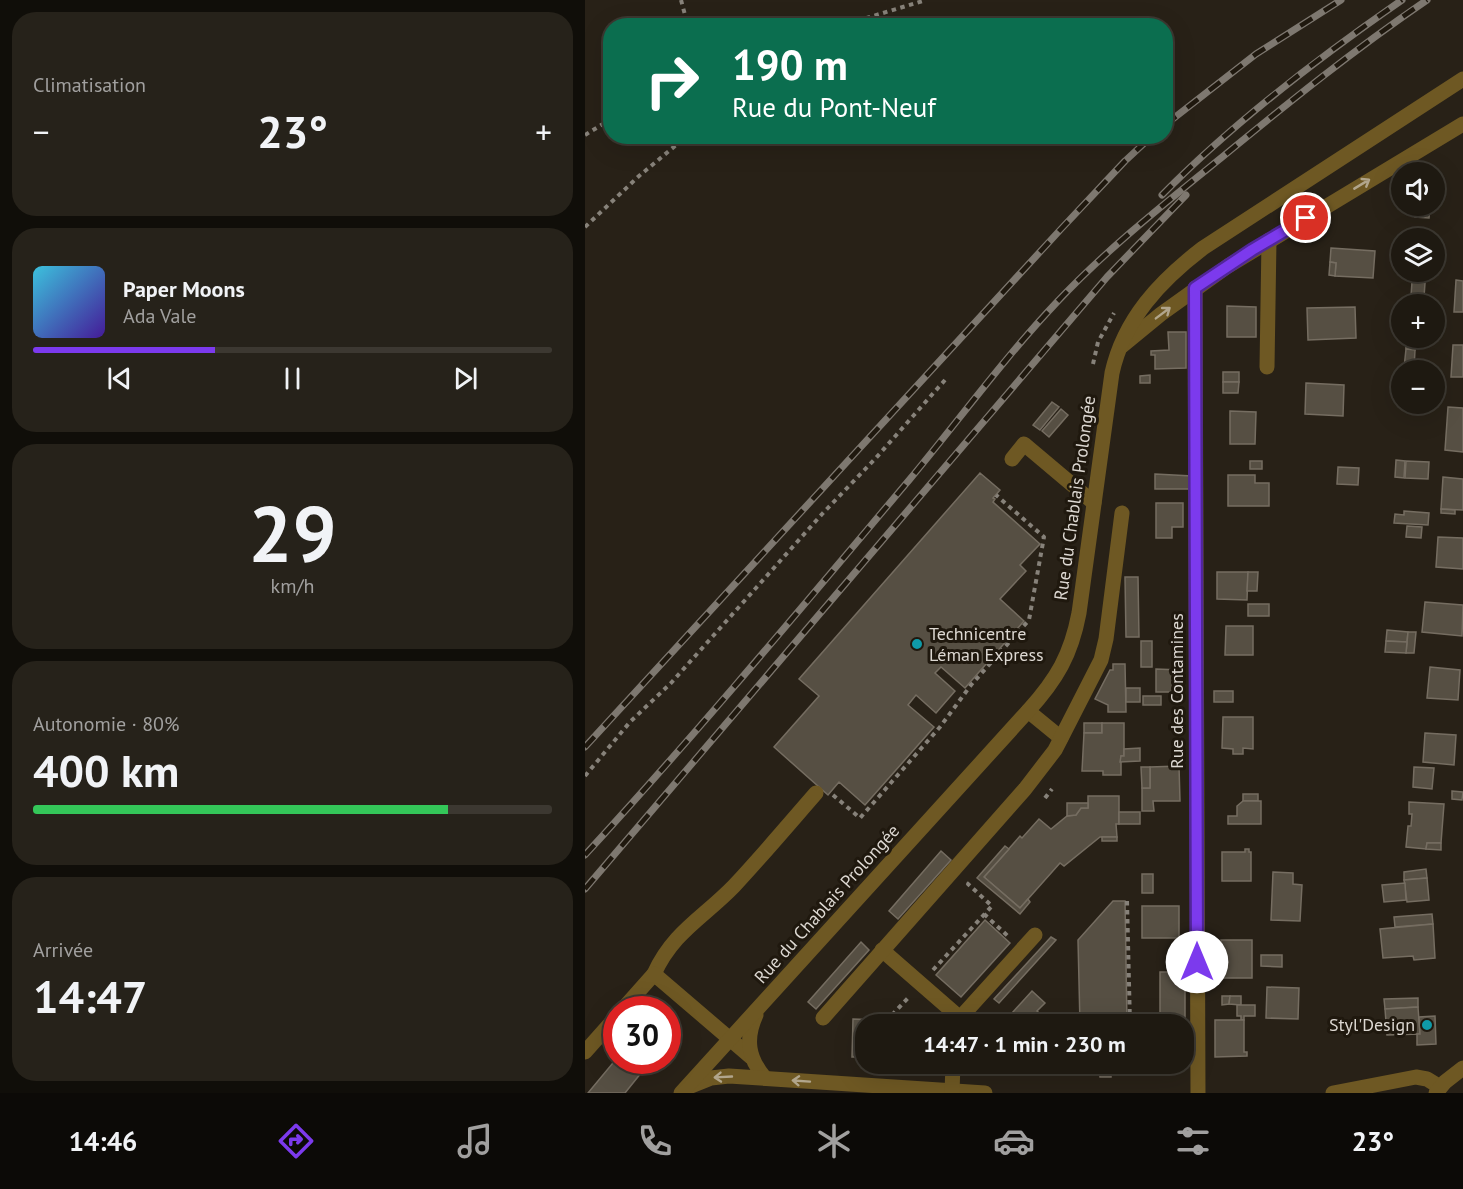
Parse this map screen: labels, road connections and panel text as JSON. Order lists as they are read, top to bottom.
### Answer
{
  "streets": {
    "street": ["Rue du Chablais Prolongée", "Rue des Contamines"]
  },
  "places": ["Technicentre Léman Express", "Styl'Design"],
  "page": {
    "tile": [
      "Climatisation",
      ["29", "km/h"],
      ["Autonomie · 80%", "400 km"],
      ["Arrivée", "14:47"]
    ],
    "turn": ["190 m", "Rue du Pont-Neuf"],
    "heat": ["−", "23°", "+"],
    "map_buttons": ["+", "−"],
    "song": ["Paper Moons", "Ada Vale"],
    "limit": "30",
    "trip": "14:47 · 1 min · 230 m",
    "tabs": ["14:46", "23°"]
  }
}
